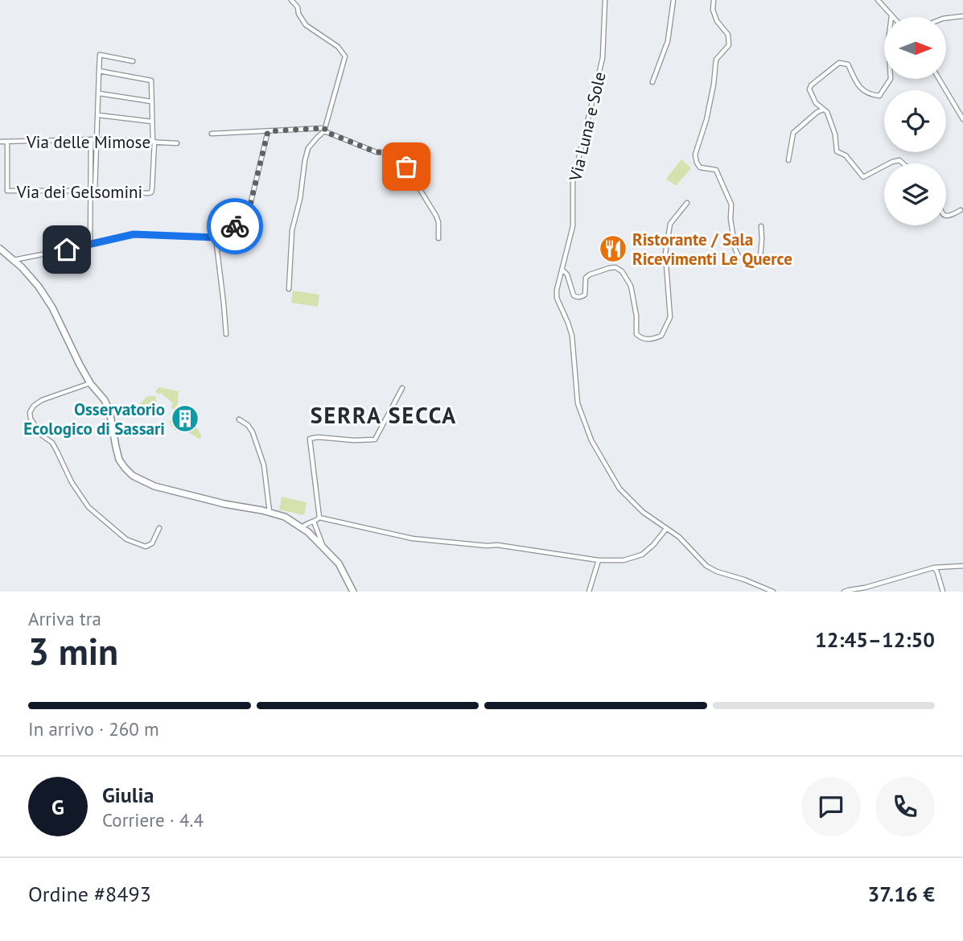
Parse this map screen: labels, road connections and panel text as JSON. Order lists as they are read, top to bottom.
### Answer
{
  "streets": {
    "street": ["Via Luna e Sole", "Via delle Mimose", "Via dei Gelsomini"]
  },
  "crossings": [
    ["Via delle Mimose", "Via dei Gelsomini"]
  ],
  "districts": ["SERRA SECCA"],
  "places": {
    "restaurant": ["Ristorante / Sala Ricevimenti Le Querce"],
    "building": ["Osservatorio Ecologico di Sassari"]
  },
  "north": "right",
  "page": {
    "heading": ["3 min", "Arriva tra", "12:45–12:50"],
    "panel": [
      "Giulia",
      "Corriere · 4.4",
      "Ordine #8493",
      "37.16 €"
    ],
    "bar": "In arrivo · 260 m",
    "round": "G"
  }
}
